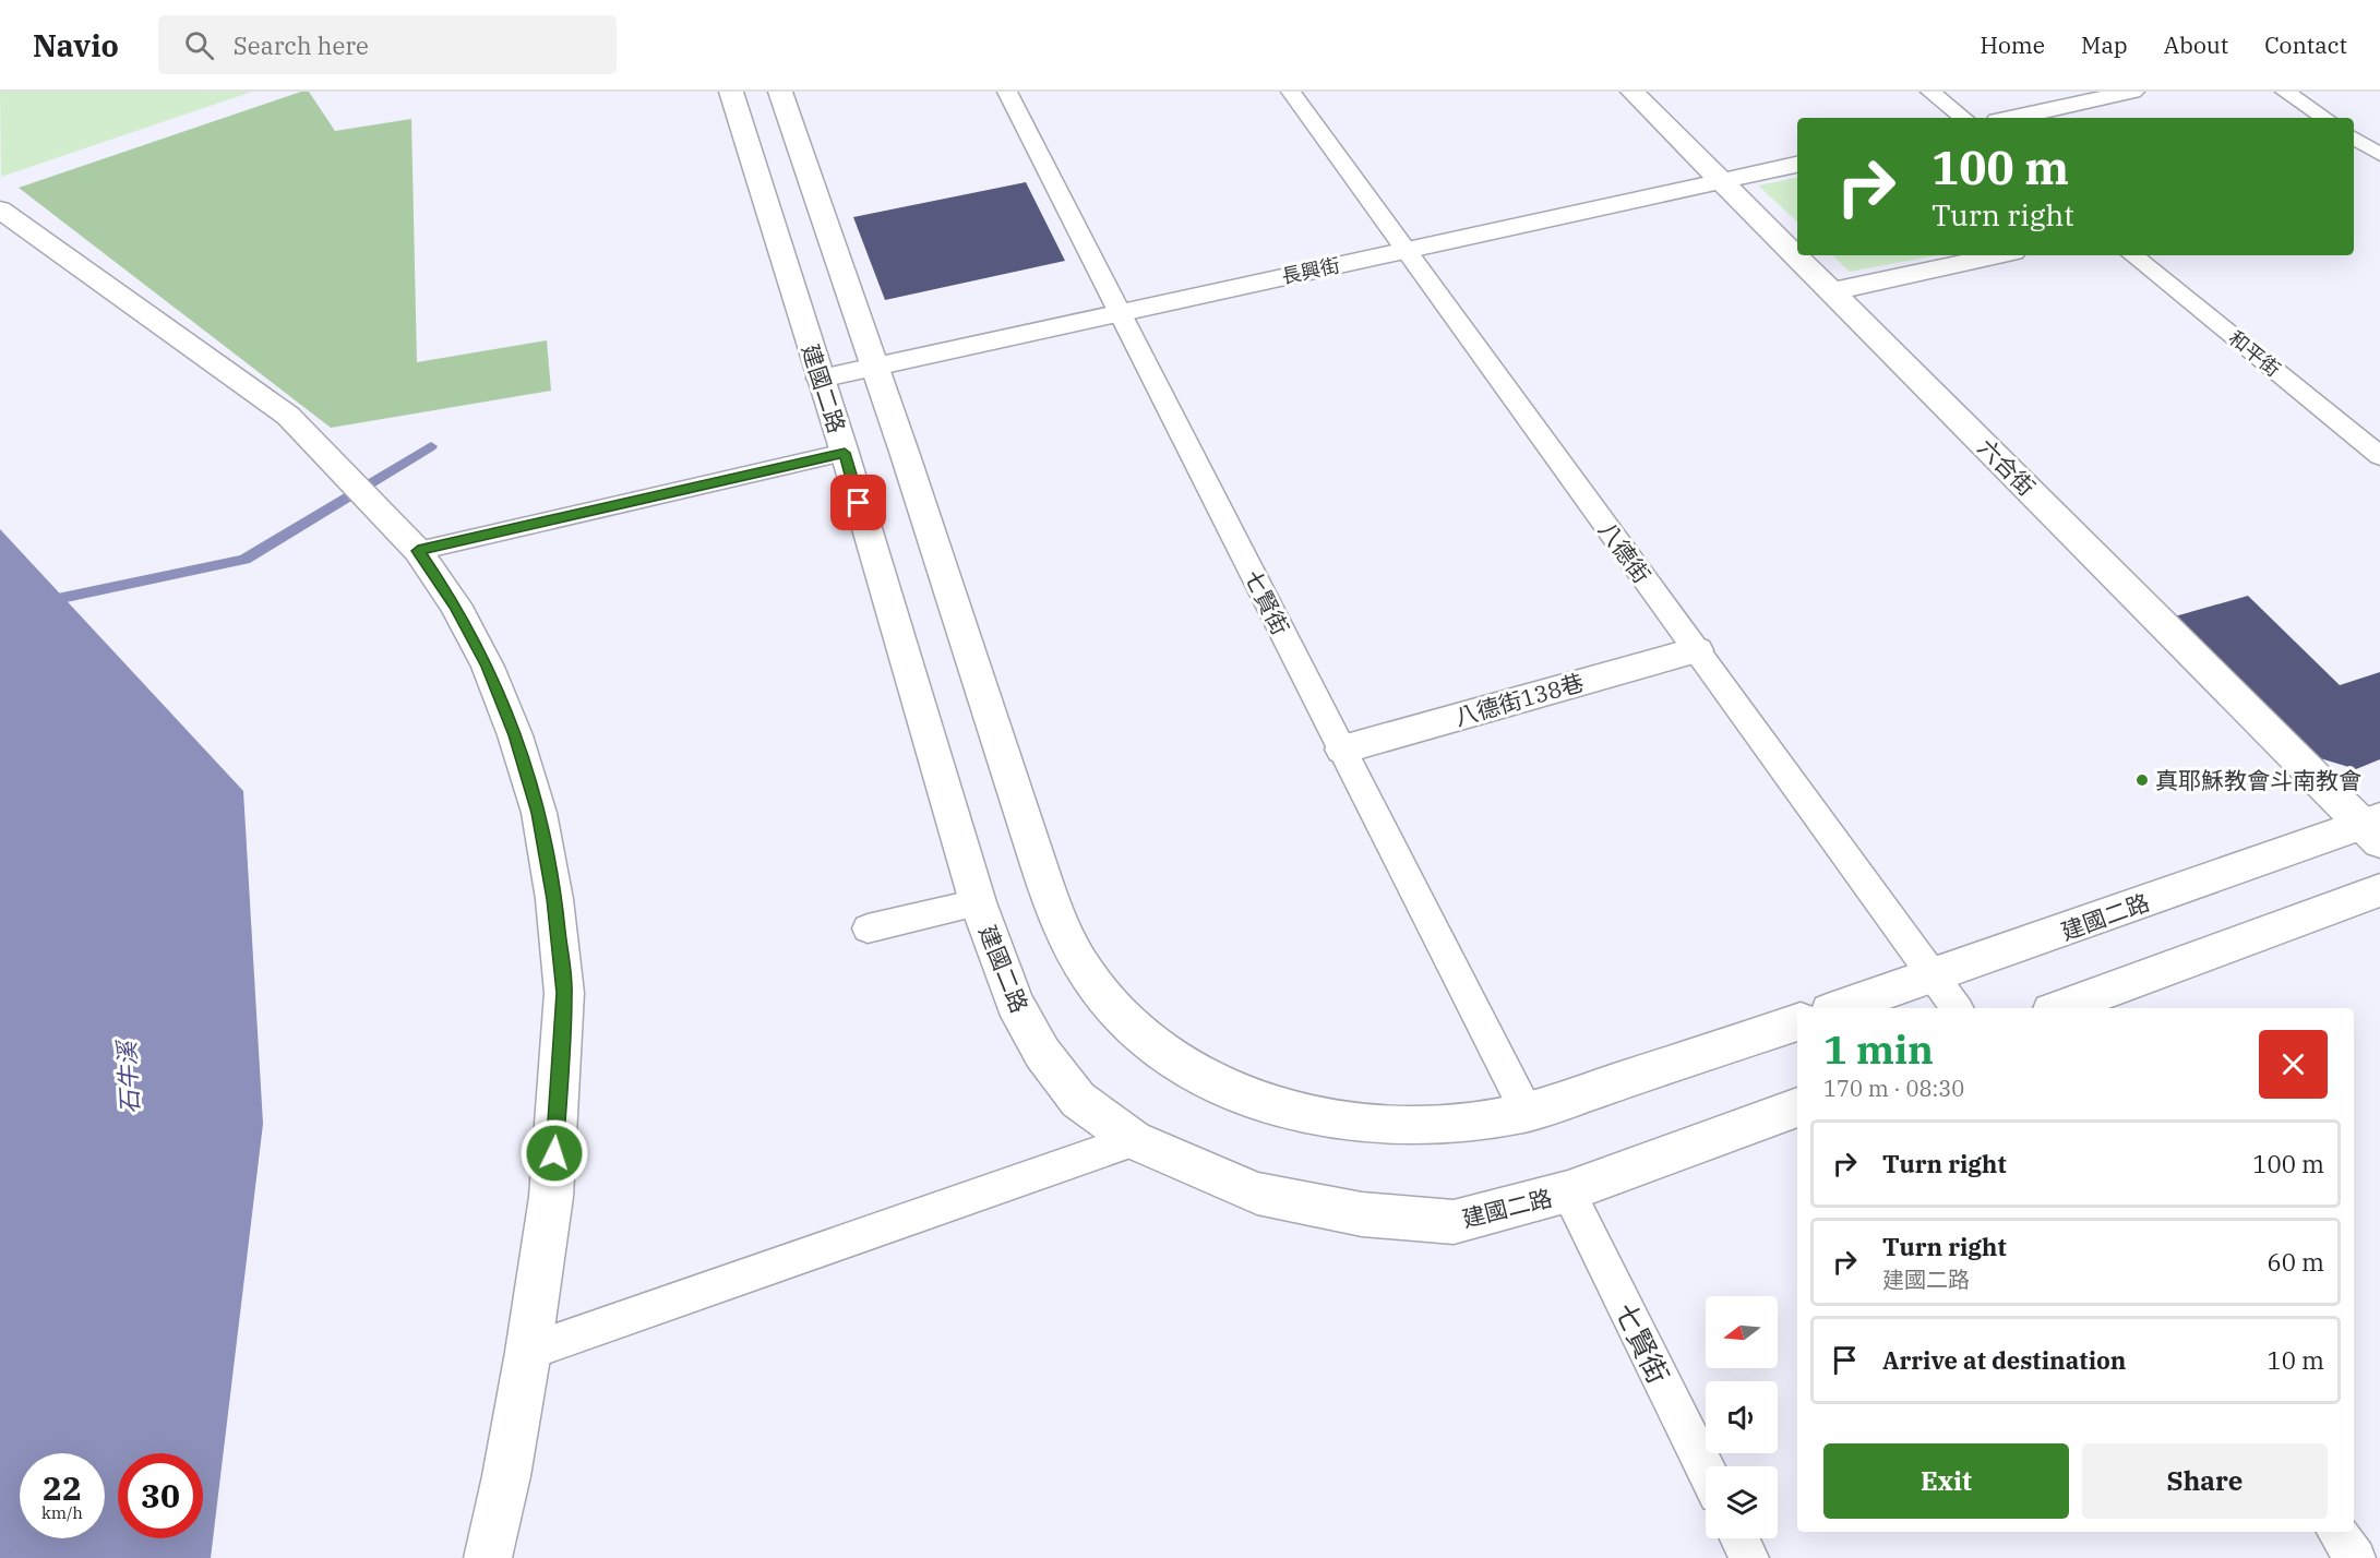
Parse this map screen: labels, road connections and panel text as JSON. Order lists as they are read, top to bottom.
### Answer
{
  "streets": {
    "street": [
      "長興街",
      "建國二路",
      "六合街",
      "八德街138巷"
    ],
    "lane": ["和平街", "八德街", "七賢街"]
  },
  "crossings": [
    ["長興街", "建國二路"],
    ["長興街", "六合街"],
    ["長興街", "八德街"],
    ["長興街", "七賢街"],
    ["建國二路", "六合街"],
    ["建國二路", "八德街"],
    ["建國二路", "七賢街"],
    ["八德街", "八德街138巷"],
    ["七賢街", "八德街138巷"]
  ],
  "water": ["石牛溪"],
  "places": ["真耶穌教會斗南教會"],
  "north": "left",
  "page": {
    "header": "Navio",
    "search": "Search here",
    "nav": [
      "Home",
      "Map",
      "About",
      "Contact"
    ],
    "turn": ["100 m", "Turn right"],
    "heading": ["1 min", "170 m · 08:30"],
    "list": [
      {
        "name": "Turn right",
        "value": "100 m"
      },
      {
        "name": "Turn right",
        "note": "建國二路",
        "value": "60 m"
      },
      {
        "name": "Arrive at destination",
        "value": "10 m"
      }
    ],
    "buttons": ["Exit", "Share"],
    "speed": "22 km/h",
    "limit": "30"
  }
}
